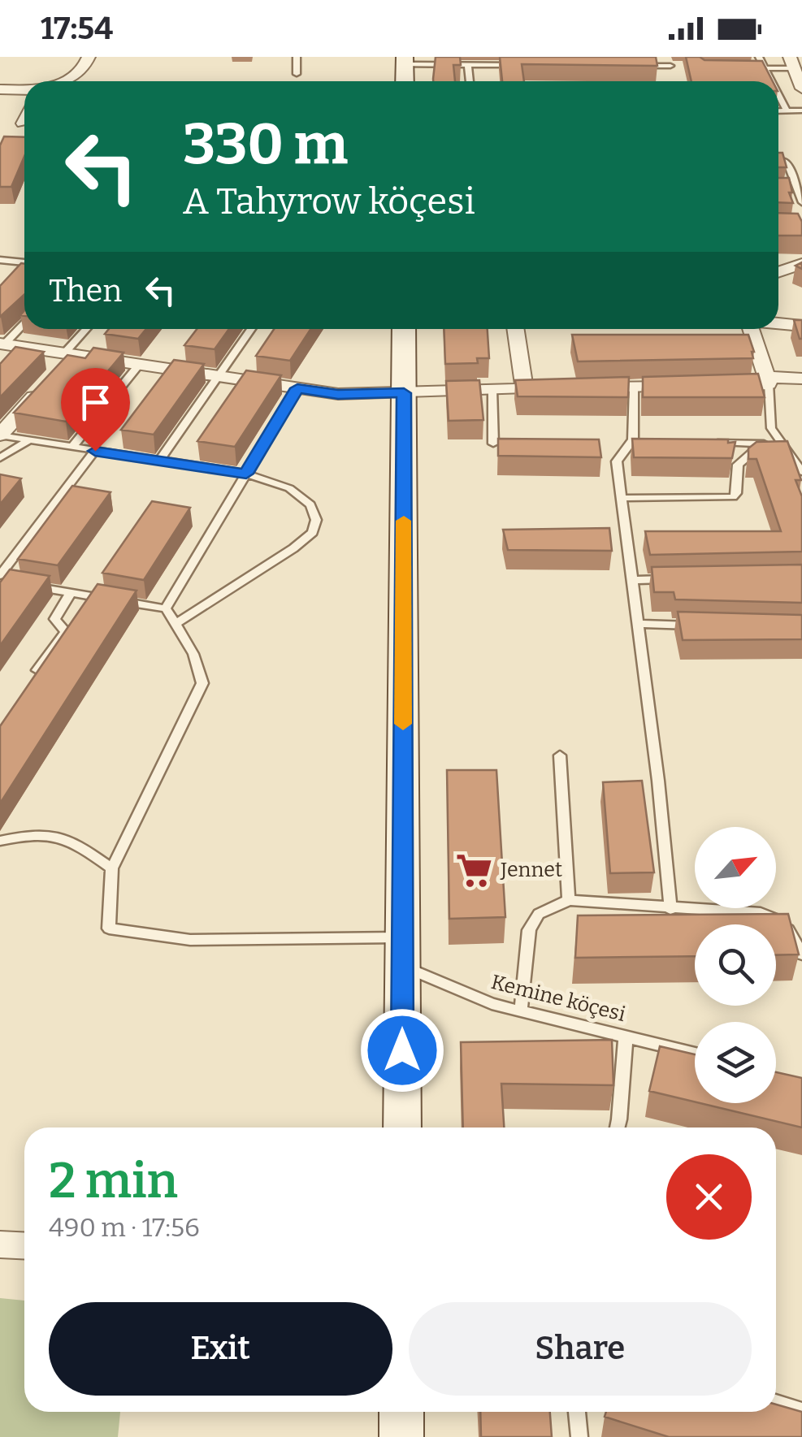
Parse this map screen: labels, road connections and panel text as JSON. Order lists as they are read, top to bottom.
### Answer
{
  "streets": {
    "lane": ["Kemine köçesi"]
  },
  "places": {
    "supermarket": ["Jennet"]
  },
  "north": "top right",
  "page": {
    "status": "17:54",
    "turn": ["330 m", "A Tahyrow köçesi"],
    "then": "Then",
    "heading": ["2 min", "490 m · 17:56"],
    "buttons": ["Exit", "Share"]
  }
}
